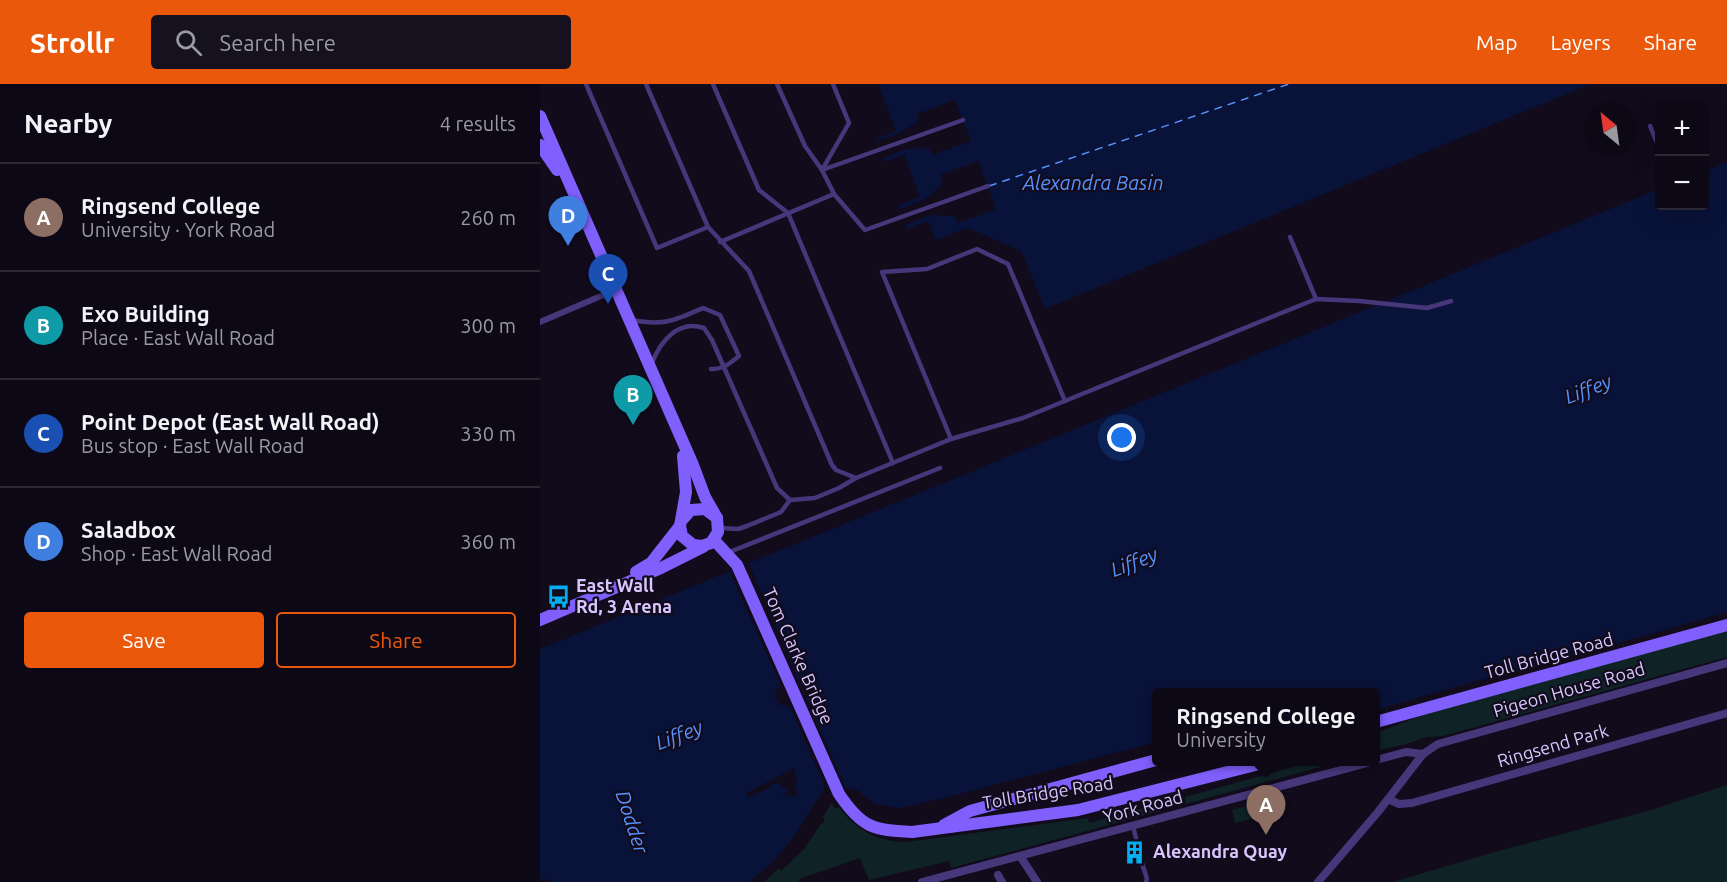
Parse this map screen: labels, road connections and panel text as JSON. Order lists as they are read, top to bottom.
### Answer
{
  "streets": {
    "main road": ["Tom Clarke Bridge", "Toll Bridge Road"],
    "street": ["Pigeon House Road", "Ringsend Park", "York Road"]
  },
  "crossings": [
    ["Tom Clarke Bridge", "Toll Bridge Road"],
    ["Pigeon House Road", "York Road"]
  ],
  "water": ["Alexandra Basin", "Liffey", "Dodder"],
  "places": {
    "bus stop": ["East Wall Rd, 3 Arena"],
    "building": ["Alexandra Quay"]
  },
  "north": "top left",
  "page": {
    "header": "Strollr",
    "search": "Search here",
    "nav": ["Map", "Layers", "Share"],
    "heading": ["Nearby", "4 results"],
    "map_buttons": ["+", "−"],
    "list": [
      {
        "mark": "A",
        "name": "Ringsend College",
        "note": "University · York Road",
        "value": "260 m"
      },
      {
        "mark": "B",
        "name": "Exo Building",
        "note": "Place · East Wall Road",
        "value": "300 m"
      },
      {
        "mark": "C",
        "name": "Point Depot (East Wall Road)",
        "note": "Bus stop · East Wall Road",
        "value": "330 m"
      },
      {
        "mark": "D",
        "name": "Saladbox",
        "note": "Shop · East Wall Road",
        "value": "360 m"
      }
    ],
    "pins": [
      "D",
      "C",
      "B",
      "A"
    ],
    "buttons": ["Save", "Share"],
    "popup": ["Ringsend College", "University"]
  }
}
